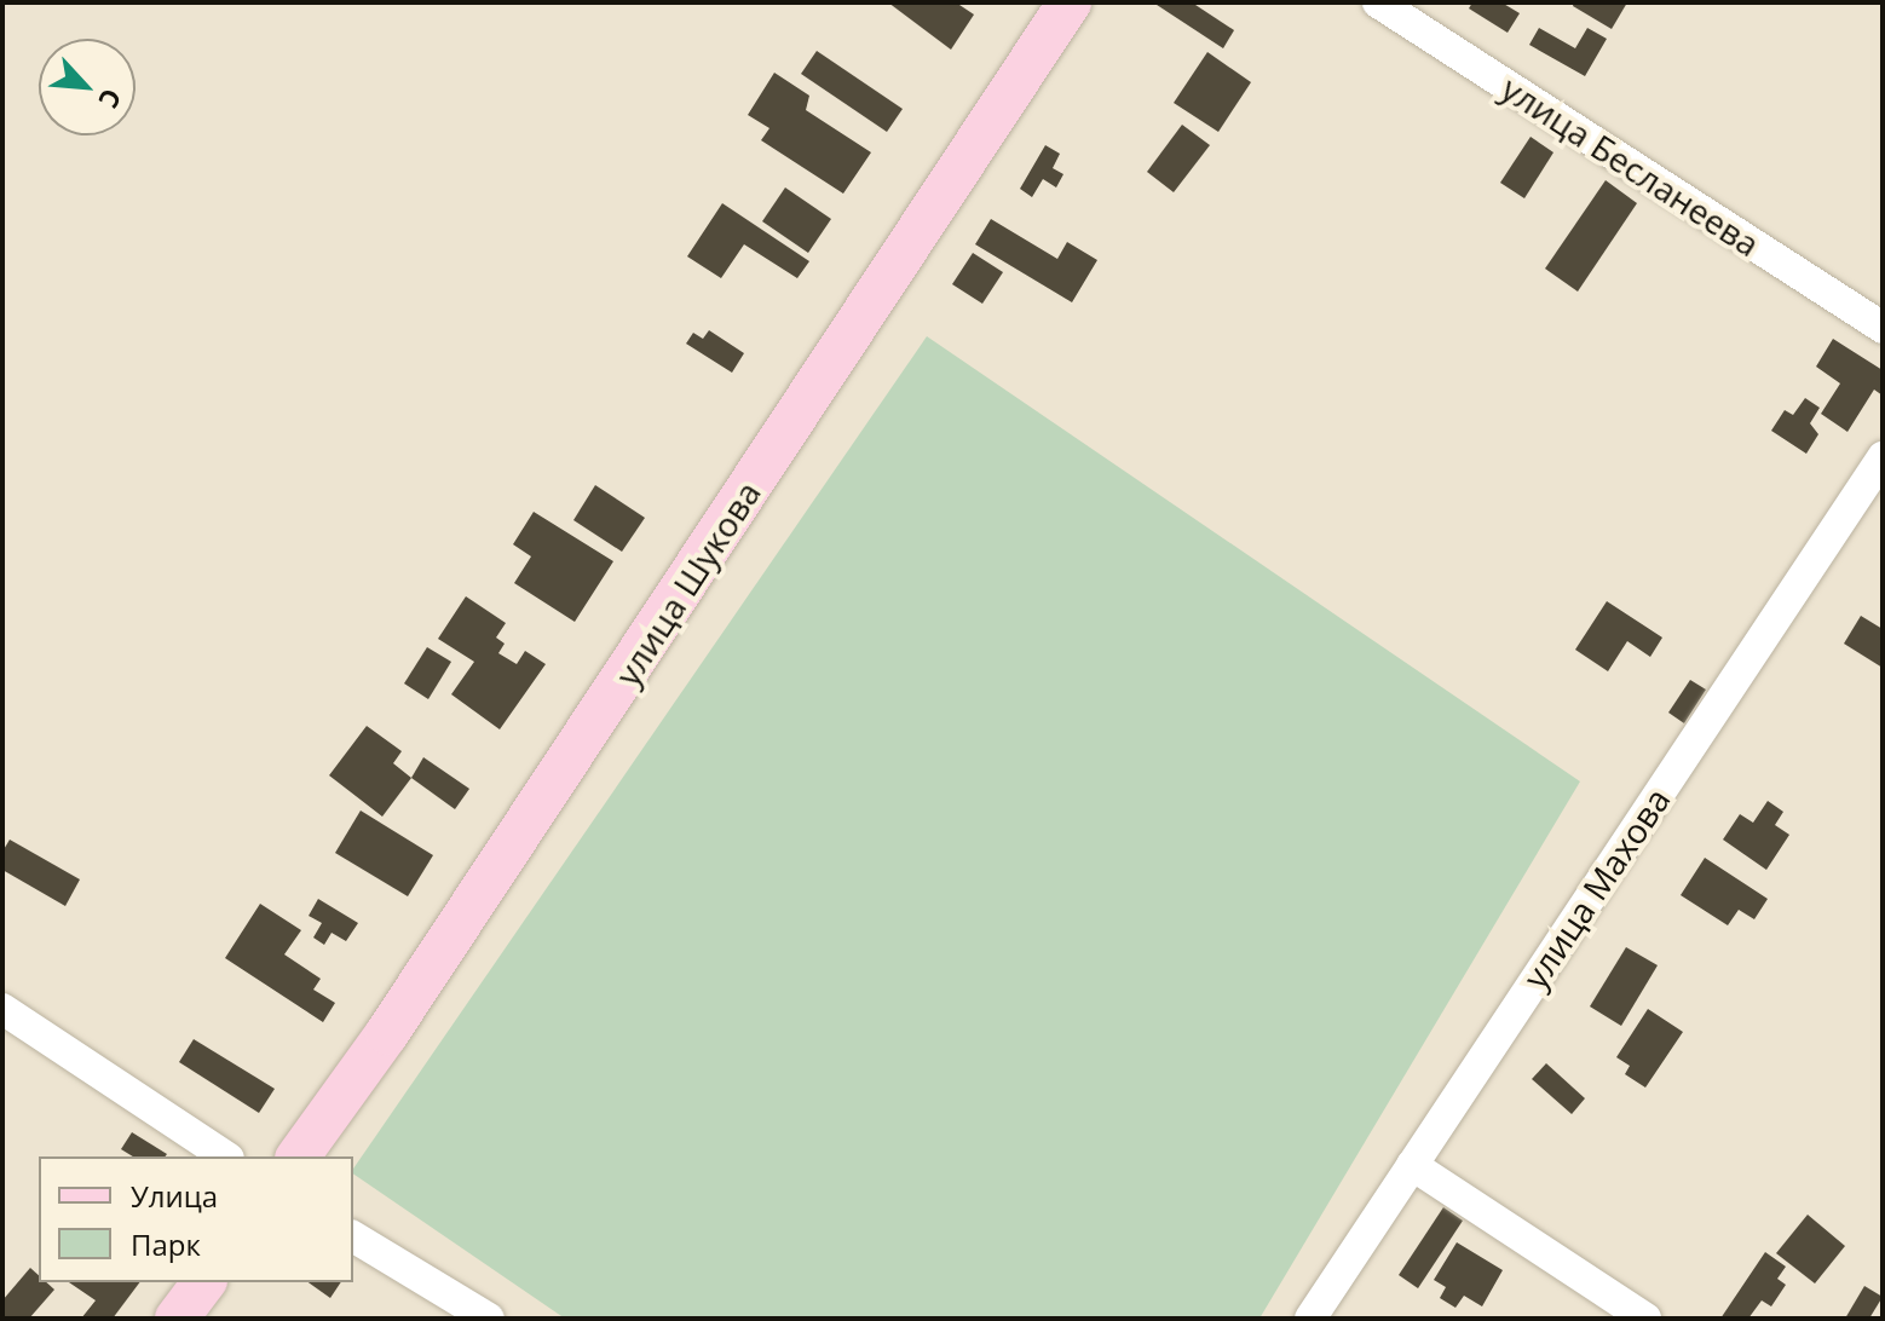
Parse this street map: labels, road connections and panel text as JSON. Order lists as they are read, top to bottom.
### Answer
{
  "streets": {
    "main road": ["улица Шукова"],
    "street": ["улица Бесланеева", "улица Махова"]
  },
  "legend": ["Улица", "Парк"],
  "north": "bottom right"
}
